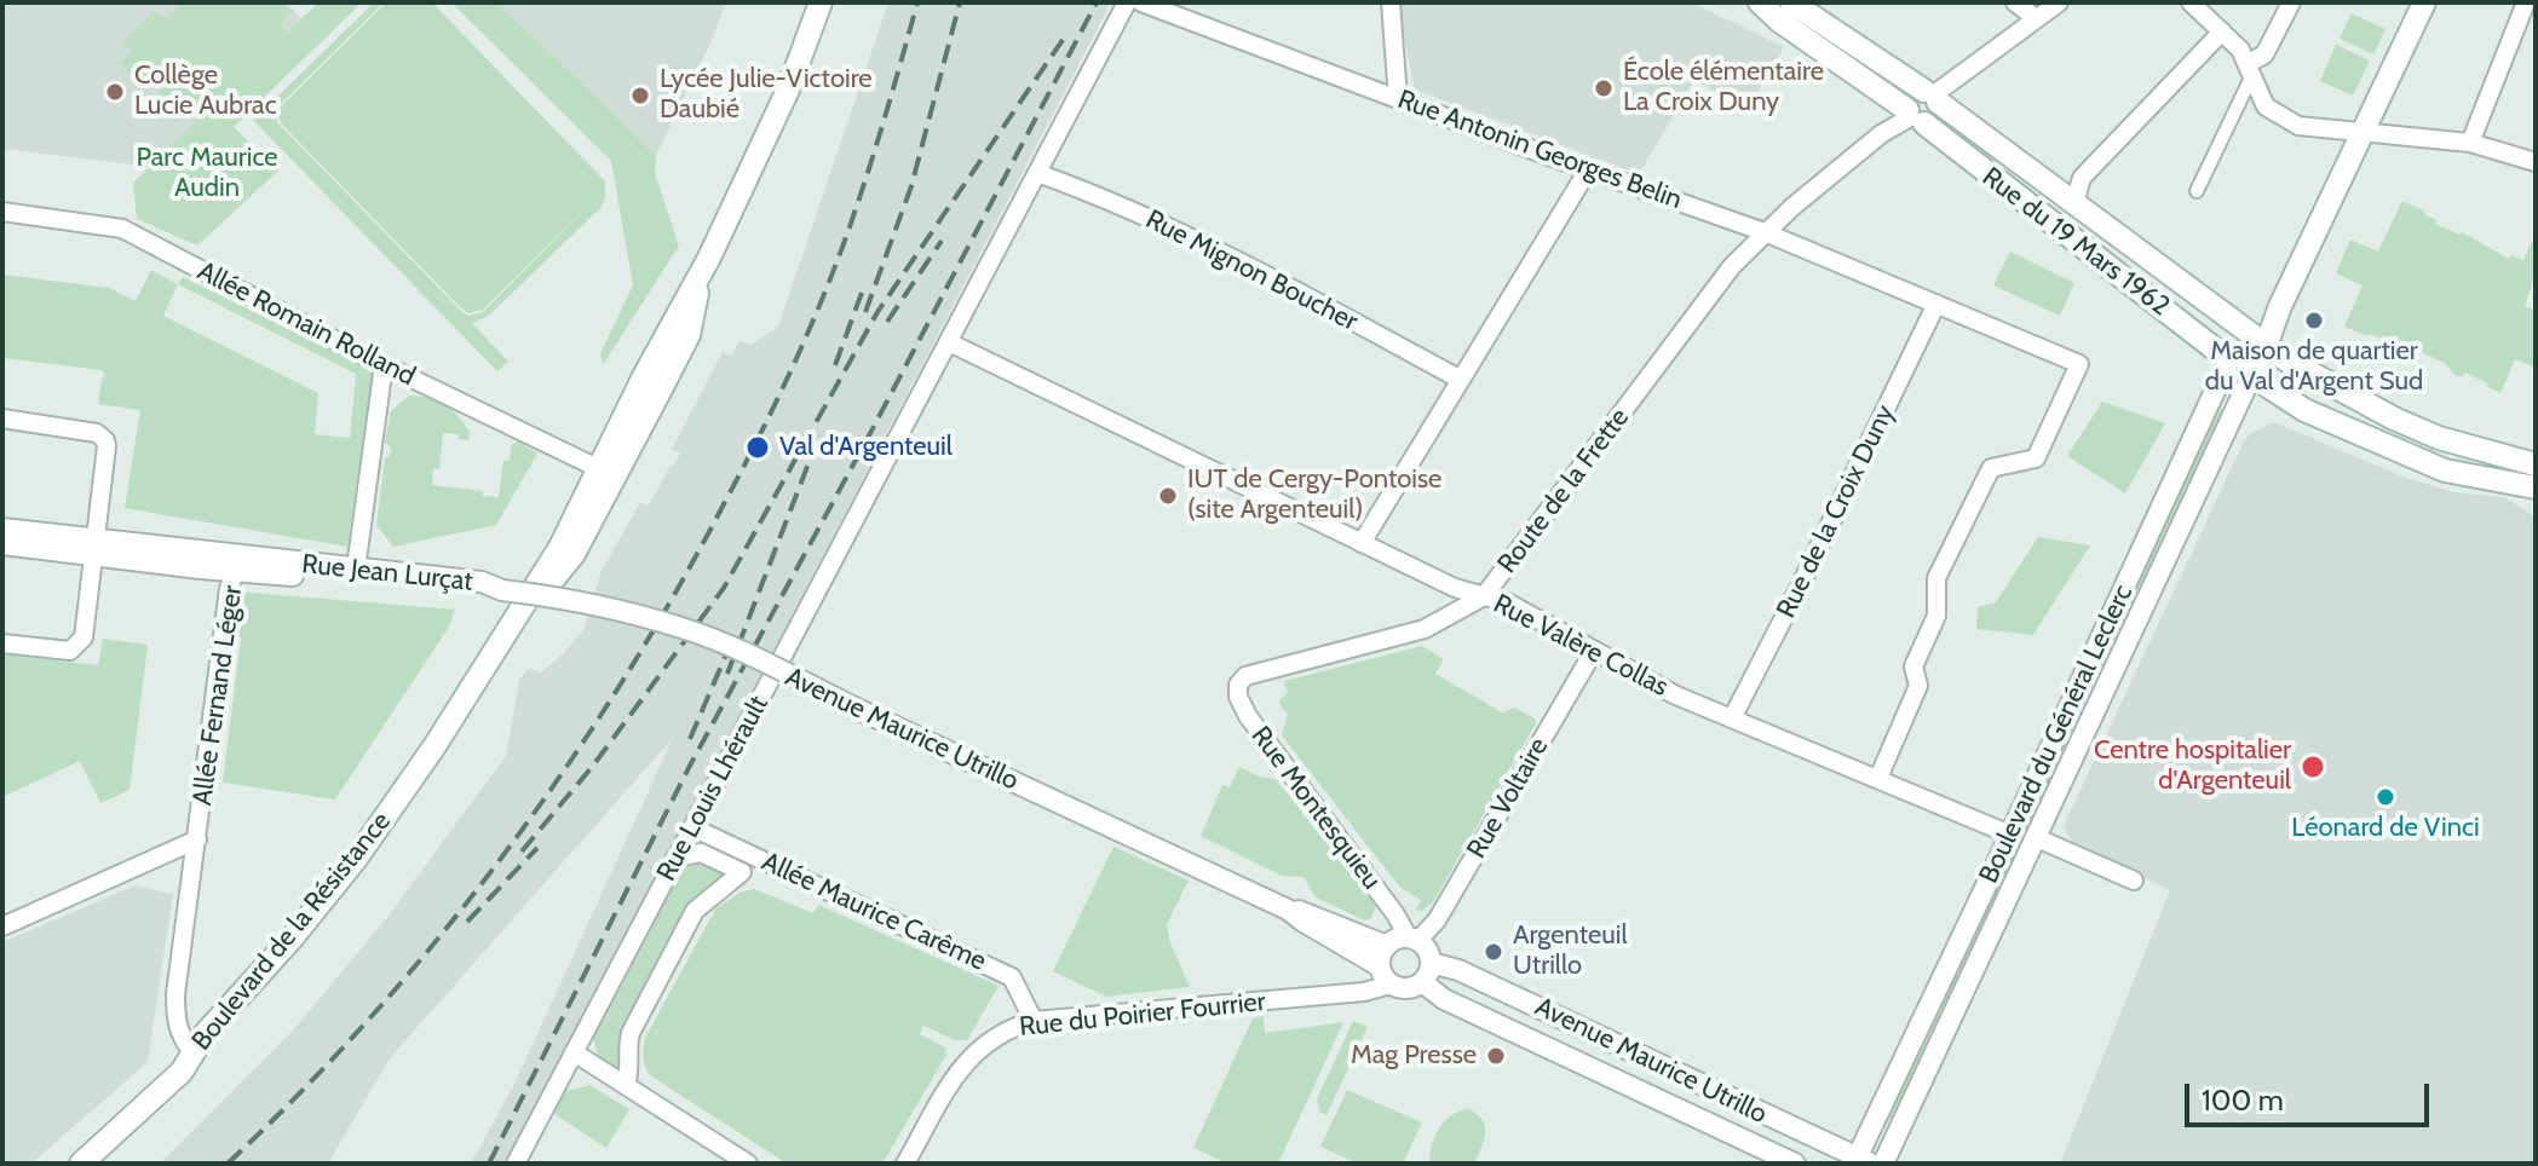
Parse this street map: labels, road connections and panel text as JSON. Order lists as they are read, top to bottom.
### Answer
{
  "streets": {
    "main road": ["Rue du 19 Mars 1962", "Boulevard du Général Leclerc", "Boulevard de la Résistance"],
    "street": [
      "Rue Antonin Georges Belin",
      "Rue Mignon Boucher",
      "Allée Romain Rolland",
      "Route de la Frette",
      "Rue de la Croix Duny",
      "Rue Jean Lurçat",
      "Rue Valère Collas",
      "Allée Fernand Léger",
      "Avenue Maurice Utrillo",
      "Rue Louis Lhérault",
      "Rue Voltaire",
      "Rue Montesquieu",
      "Allée Maurice Carême",
      "Rue du Poirier Fourrier"
    ]
  },
  "crossings": [
    ["Rue Antonin Georges Belin", "Route de la Frette"],
    ["Rue Antonin Georges Belin", "Rue de la Croix Duny"],
    ["Rue Antonin Georges Belin", "Rue Valère Collas"],
    ["Rue du 19 Mars 1962", "Boulevard du Général Leclerc"],
    ["Rue Mignon Boucher", "Rue Louis Lhérault"],
    ["Allée Romain Rolland", "Boulevard de la Résistance"],
    ["Route de la Frette", "Rue Valère Collas"],
    ["Route de la Frette", "Rue Montesquieu"],
    ["Rue de la Croix Duny", "Rue Valère Collas"],
    ["Rue Jean Lurçat", "Allée Fernand Léger"],
    ["Rue Jean Lurçat", "Avenue Maurice Utrillo"],
    ["Rue Valère Collas", "Boulevard du Général Leclerc"],
    ["Rue Valère Collas", "Rue Louis Lhérault"],
    ["Rue Valère Collas", "Rue Voltaire"],
    ["Allée Fernand Léger", "Boulevard de la Résistance"],
    ["Avenue Maurice Utrillo", "Boulevard du Général Leclerc"],
    ["Avenue Maurice Utrillo", "Rue Voltaire"],
    ["Avenue Maurice Utrillo", "Rue Montesquieu"],
    ["Avenue Maurice Utrillo", "Rue du Poirier Fourrier"],
    ["Rue Louis Lhérault", "Allée Maurice Carême"],
    ["Rue Voltaire", "Rue Montesquieu"],
    ["Rue Voltaire", "Rue du Poirier Fourrier"],
    ["Rue Montesquieu", "Rue du Poirier Fourrier"],
    ["Allée Maurice Carême", "Rue du Poirier Fourrier"]
  ],
  "parks": ["Parc Maurice Audin"],
  "places": [
    "École élémentaire La Croix Duny",
    "Collège Lucie Aubrac",
    "Lycée Julie-Victoire Daubié",
    "Maison de quartier du Val d'Argent Sud",
    "Val d'Argenteuil",
    "IUT de Cergy-Pontoise (site Argenteuil)",
    "Centre hospitalier d'Argenteuil",
    "Léonard de Vinci",
    "Argenteuil Utrillo",
    "Mag Presse"
  ],
  "scale_bar": "100 m"
}
